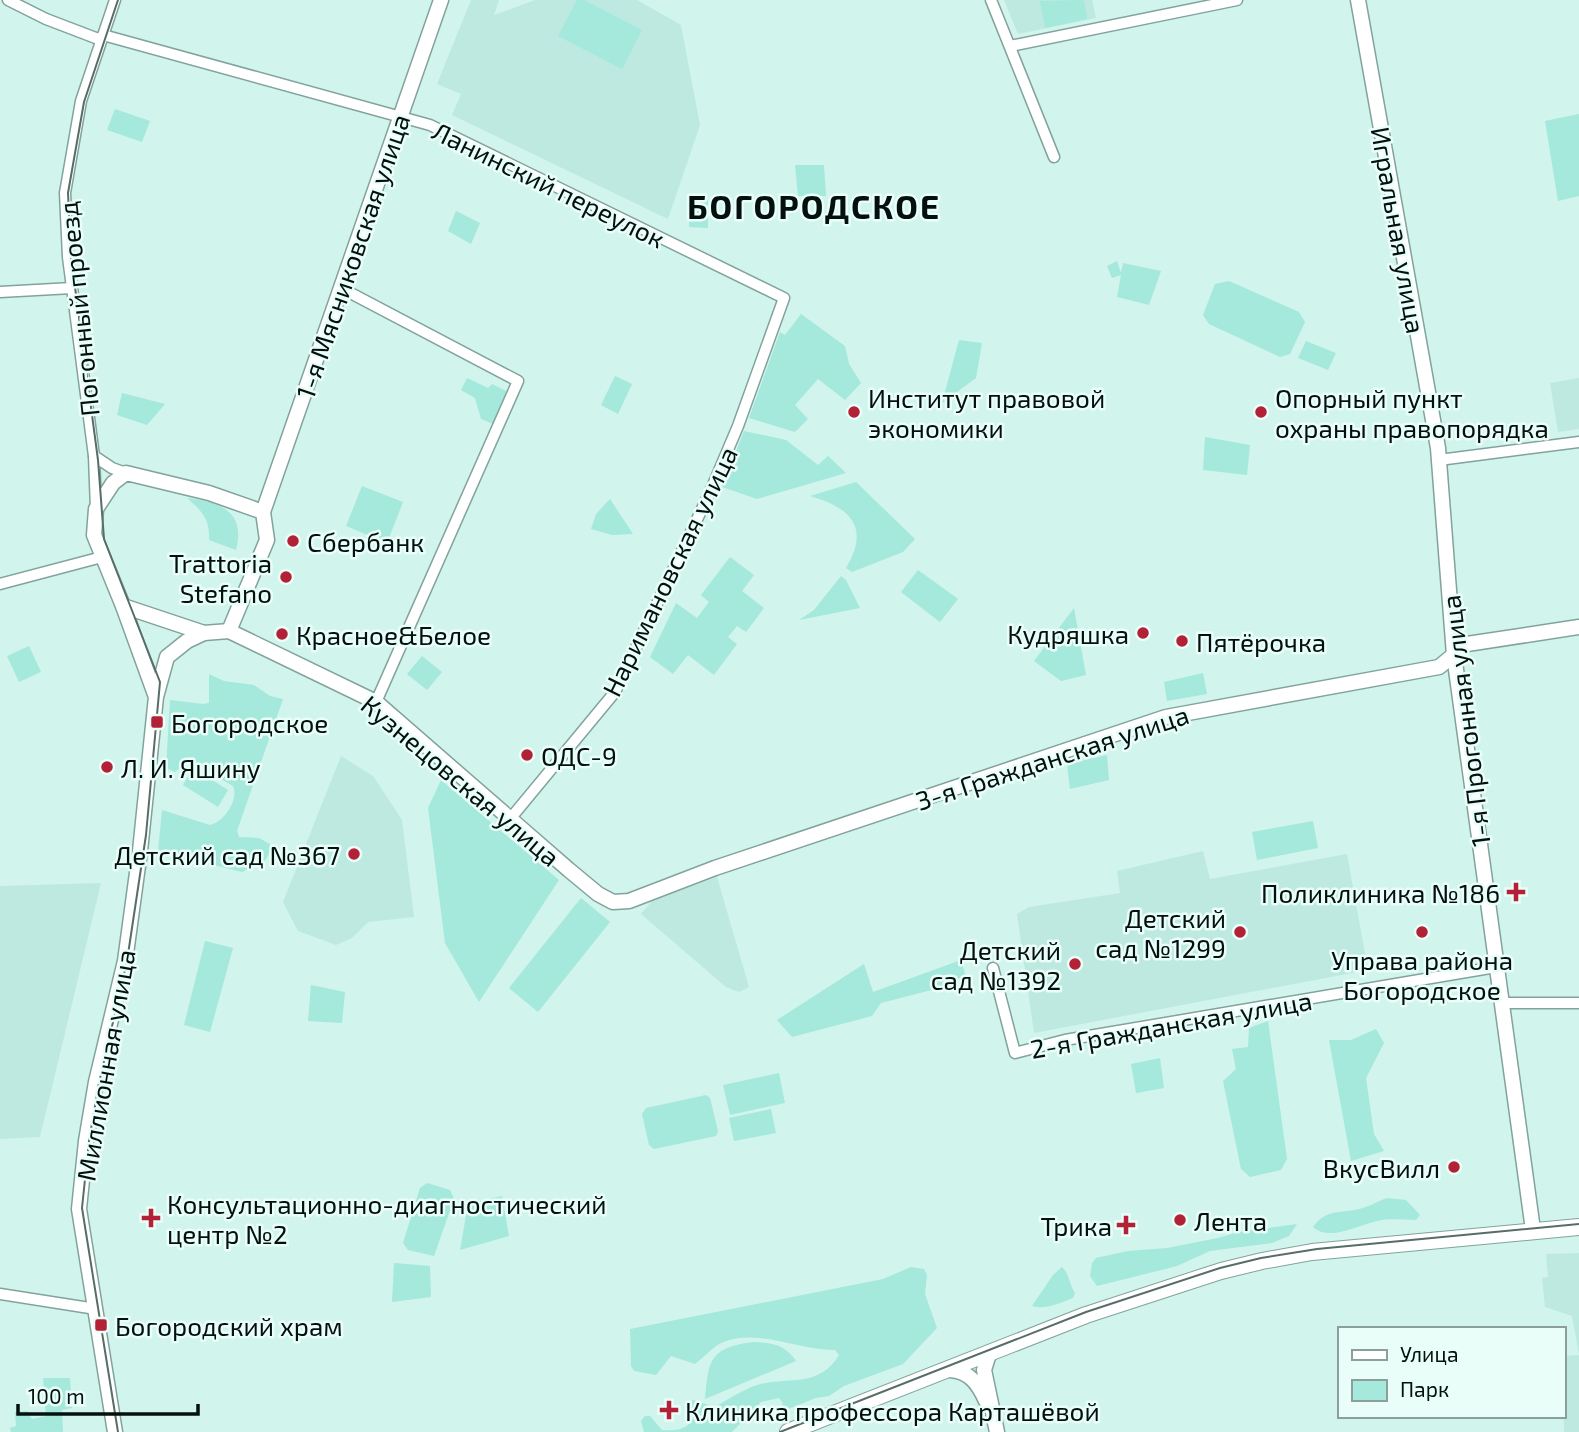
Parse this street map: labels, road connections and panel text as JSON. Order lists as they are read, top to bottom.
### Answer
{
  "streets": {
    "street": [
      "Ланинский переулок",
      "Игральная улица",
      "1-я Мясниковская улица",
      "Погонный проезд",
      "Наримановская улица",
      "1-я Прогонная улица",
      "3-я Гражданская улица",
      "Кузнецовская улица",
      "2-я Гражданская улица",
      "Миллионная улица"
    ]
  },
  "crossings": [
    ["Ланинский переулок", "1-я Мясниковская улица"],
    ["Ланинский переулок", "Погонный проезд"],
    ["Ланинский переулок", "Наримановская улица"],
    ["Игральная улица", "1-я Прогонная улица"],
    ["1-я Мясниковская улица", "Погонный проезд"],
    ["1-я Мясниковская улица", "Кузнецовская улица"],
    ["1-я Мясниковская улица", "Миллионная улица"],
    ["Погонный проезд", "Кузнецовская улица"],
    ["Погонный проезд", "Миллионная улица"],
    ["Наримановская улица", "Кузнецовская улица"],
    ["1-я Прогонная улица", "3-я Гражданская улица"],
    ["1-я Прогонная улица", "2-я Гражданская улица"],
    ["3-я Гражданская улица", "Кузнецовская улица"],
    ["Кузнецовская улица", "Миллионная улица"]
  ],
  "districts": ["БОГОРОДСКОЕ"],
  "places": {
    "other": [
      "Институт правовой экономики",
      "Опорный пункт охраны правопорядка",
      "Сбербанк",
      "Trattoria Stefano",
      "Кудряшка",
      "Красное&Белое",
      "Пятёрочка",
      "ОДС-9",
      "Л. И. Яшину",
      "Детский сад №367",
      "Детский сад №1299",
      "Управа района Богородское",
      "Детский сад №1392",
      "ВкусВилл",
      "Лента"
    ],
    "transit": ["Богородское", "Богородский храм"],
    "health": [
      "Поликлиника №186",
      "Консультационно-диагностический центр №2",
      "Трика",
      "Клиника профессора Карташёвой"
    ]
  },
  "legend": ["Улица", "Парк"],
  "scale_bar": "100 m"
}
